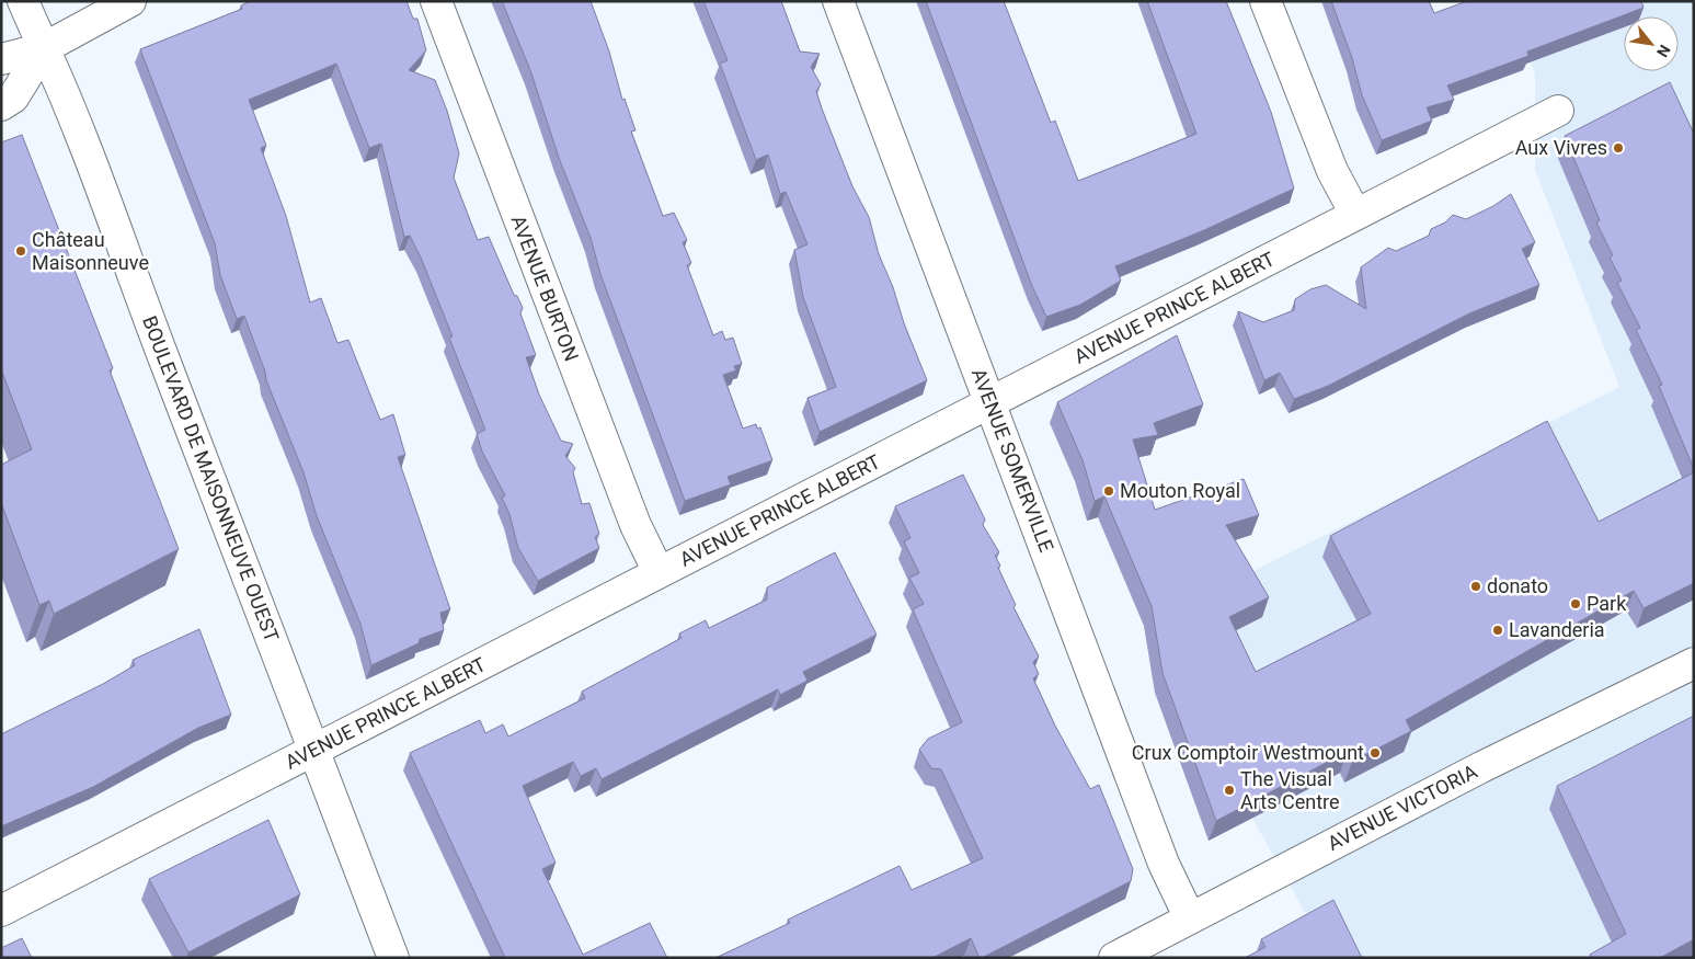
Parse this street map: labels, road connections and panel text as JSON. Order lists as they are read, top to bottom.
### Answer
{
  "streets": {
    "street": [
      "AVENUE BURTON",
      "AVENUE PRINCE ALBERT",
      "AVENUE SOMERVILLE",
      "BOULEVARD DE MAISONNEUVE OUEST",
      "AVENUE VICTORIA"
    ]
  },
  "crossings": [
    ["AVENUE BURTON", "AVENUE PRINCE ALBERT"],
    ["AVENUE PRINCE ALBERT", "AVENUE SOMERVILLE"],
    ["AVENUE PRINCE ALBERT", "BOULEVARD DE MAISONNEUVE OUEST"],
    ["AVENUE SOMERVILLE", "AVENUE VICTORIA"]
  ],
  "places": [
    "Aux Vivres",
    "Château Maisonneuve",
    "Mouton Royal",
    "donato",
    "Park",
    "Lavanderia",
    "Crux Comptoir Westmount",
    "The Visual Arts Centre"
  ],
  "north": "bottom right"
}
